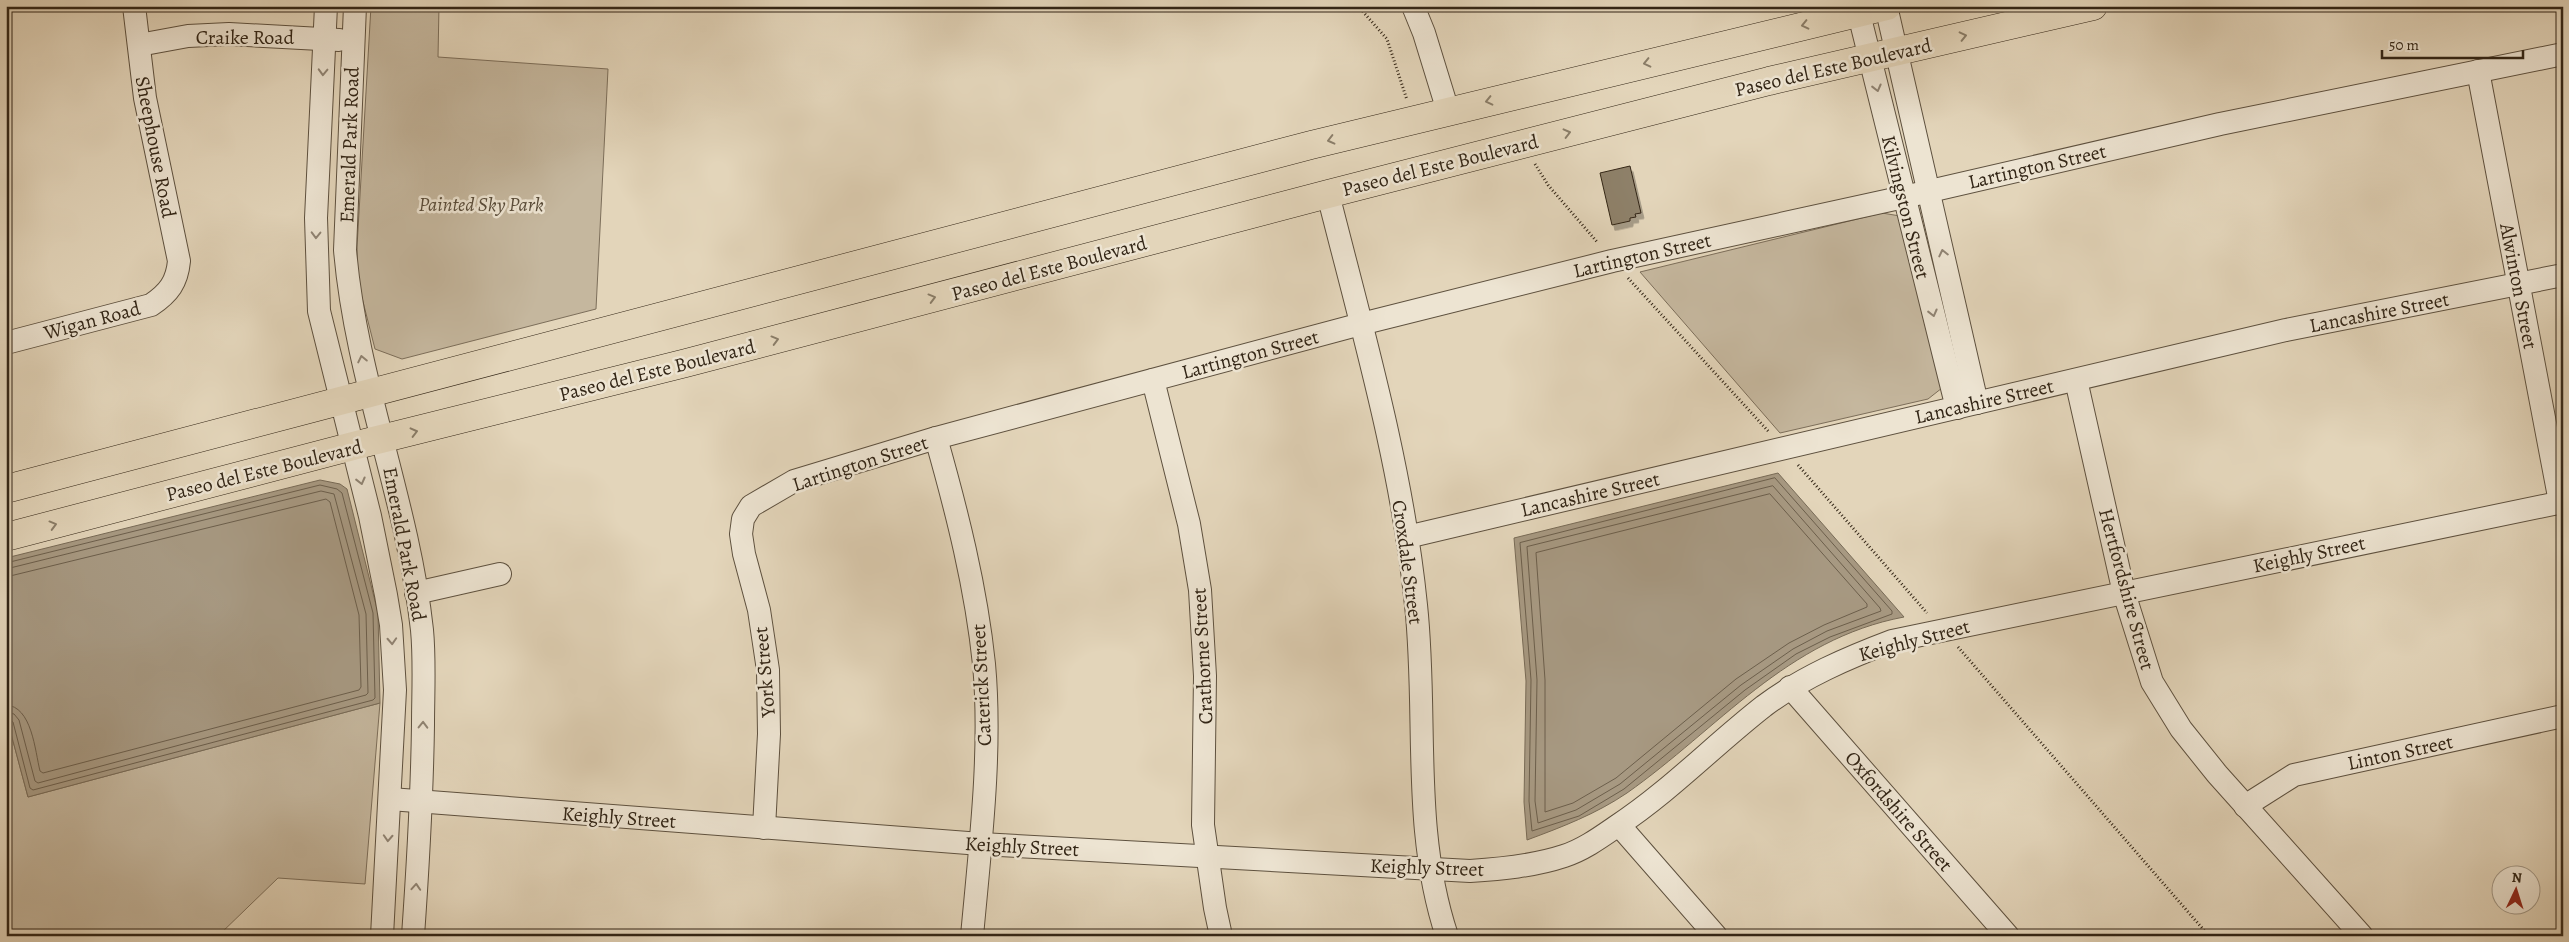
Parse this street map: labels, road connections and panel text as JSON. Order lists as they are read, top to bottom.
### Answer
{
  "streets": {
    "main road": ["Paseo del Este Boulevard"],
    "street": [
      "Craike Road",
      "Emerald Park Road",
      "Sheephouse Road",
      "Lartington Street",
      "Kilvingston Street",
      "Alwinton Street",
      "Lancashire Street",
      "Wigan Road",
      "Keighly Street",
      "Croxdale Street",
      "Hertfordshire Street",
      "Crathorne Street",
      "York Street",
      "Caterick Street",
      "Linton Street",
      "Oxfordshire Street"
    ]
  },
  "crossings": [
    ["Craike Road", "Emerald Park Road"],
    ["Craike Road", "Sheephouse Road"],
    ["Paseo del Este Boulevard", "Emerald Park Road"],
    ["Paseo del Este Boulevard", "Kilvingston Street"],
    ["Paseo del Este Boulevard", "Croxdale Street"],
    ["Emerald Park Road", "Keighly Street"],
    ["Sheephouse Road", "Wigan Road"],
    ["Lartington Street", "Kilvingston Street"],
    ["Lartington Street", "Alwinton Street"],
    ["Lartington Street", "Croxdale Street"],
    ["Lartington Street", "Crathorne Street"],
    ["Lartington Street", "York Street"],
    ["Lartington Street", "Caterick Street"],
    ["Kilvingston Street", "Lancashire Street"],
    ["Alwinton Street", "Lancashire Street"],
    ["Alwinton Street", "Keighly Street"],
    ["Lancashire Street", "Croxdale Street"],
    ["Lancashire Street", "Hertfordshire Street"],
    ["Keighly Street", "Croxdale Street"],
    ["Keighly Street", "Hertfordshire Street"],
    ["Keighly Street", "Crathorne Street"],
    ["Keighly Street", "York Street"],
    ["Keighly Street", "Caterick Street"],
    ["Keighly Street", "Oxfordshire Street"],
    ["Hertfordshire Street", "Linton Street"]
  ],
  "parks": ["Painted Sky Park"],
  "scale_bar": "50 m",
  "north": "top"
}
